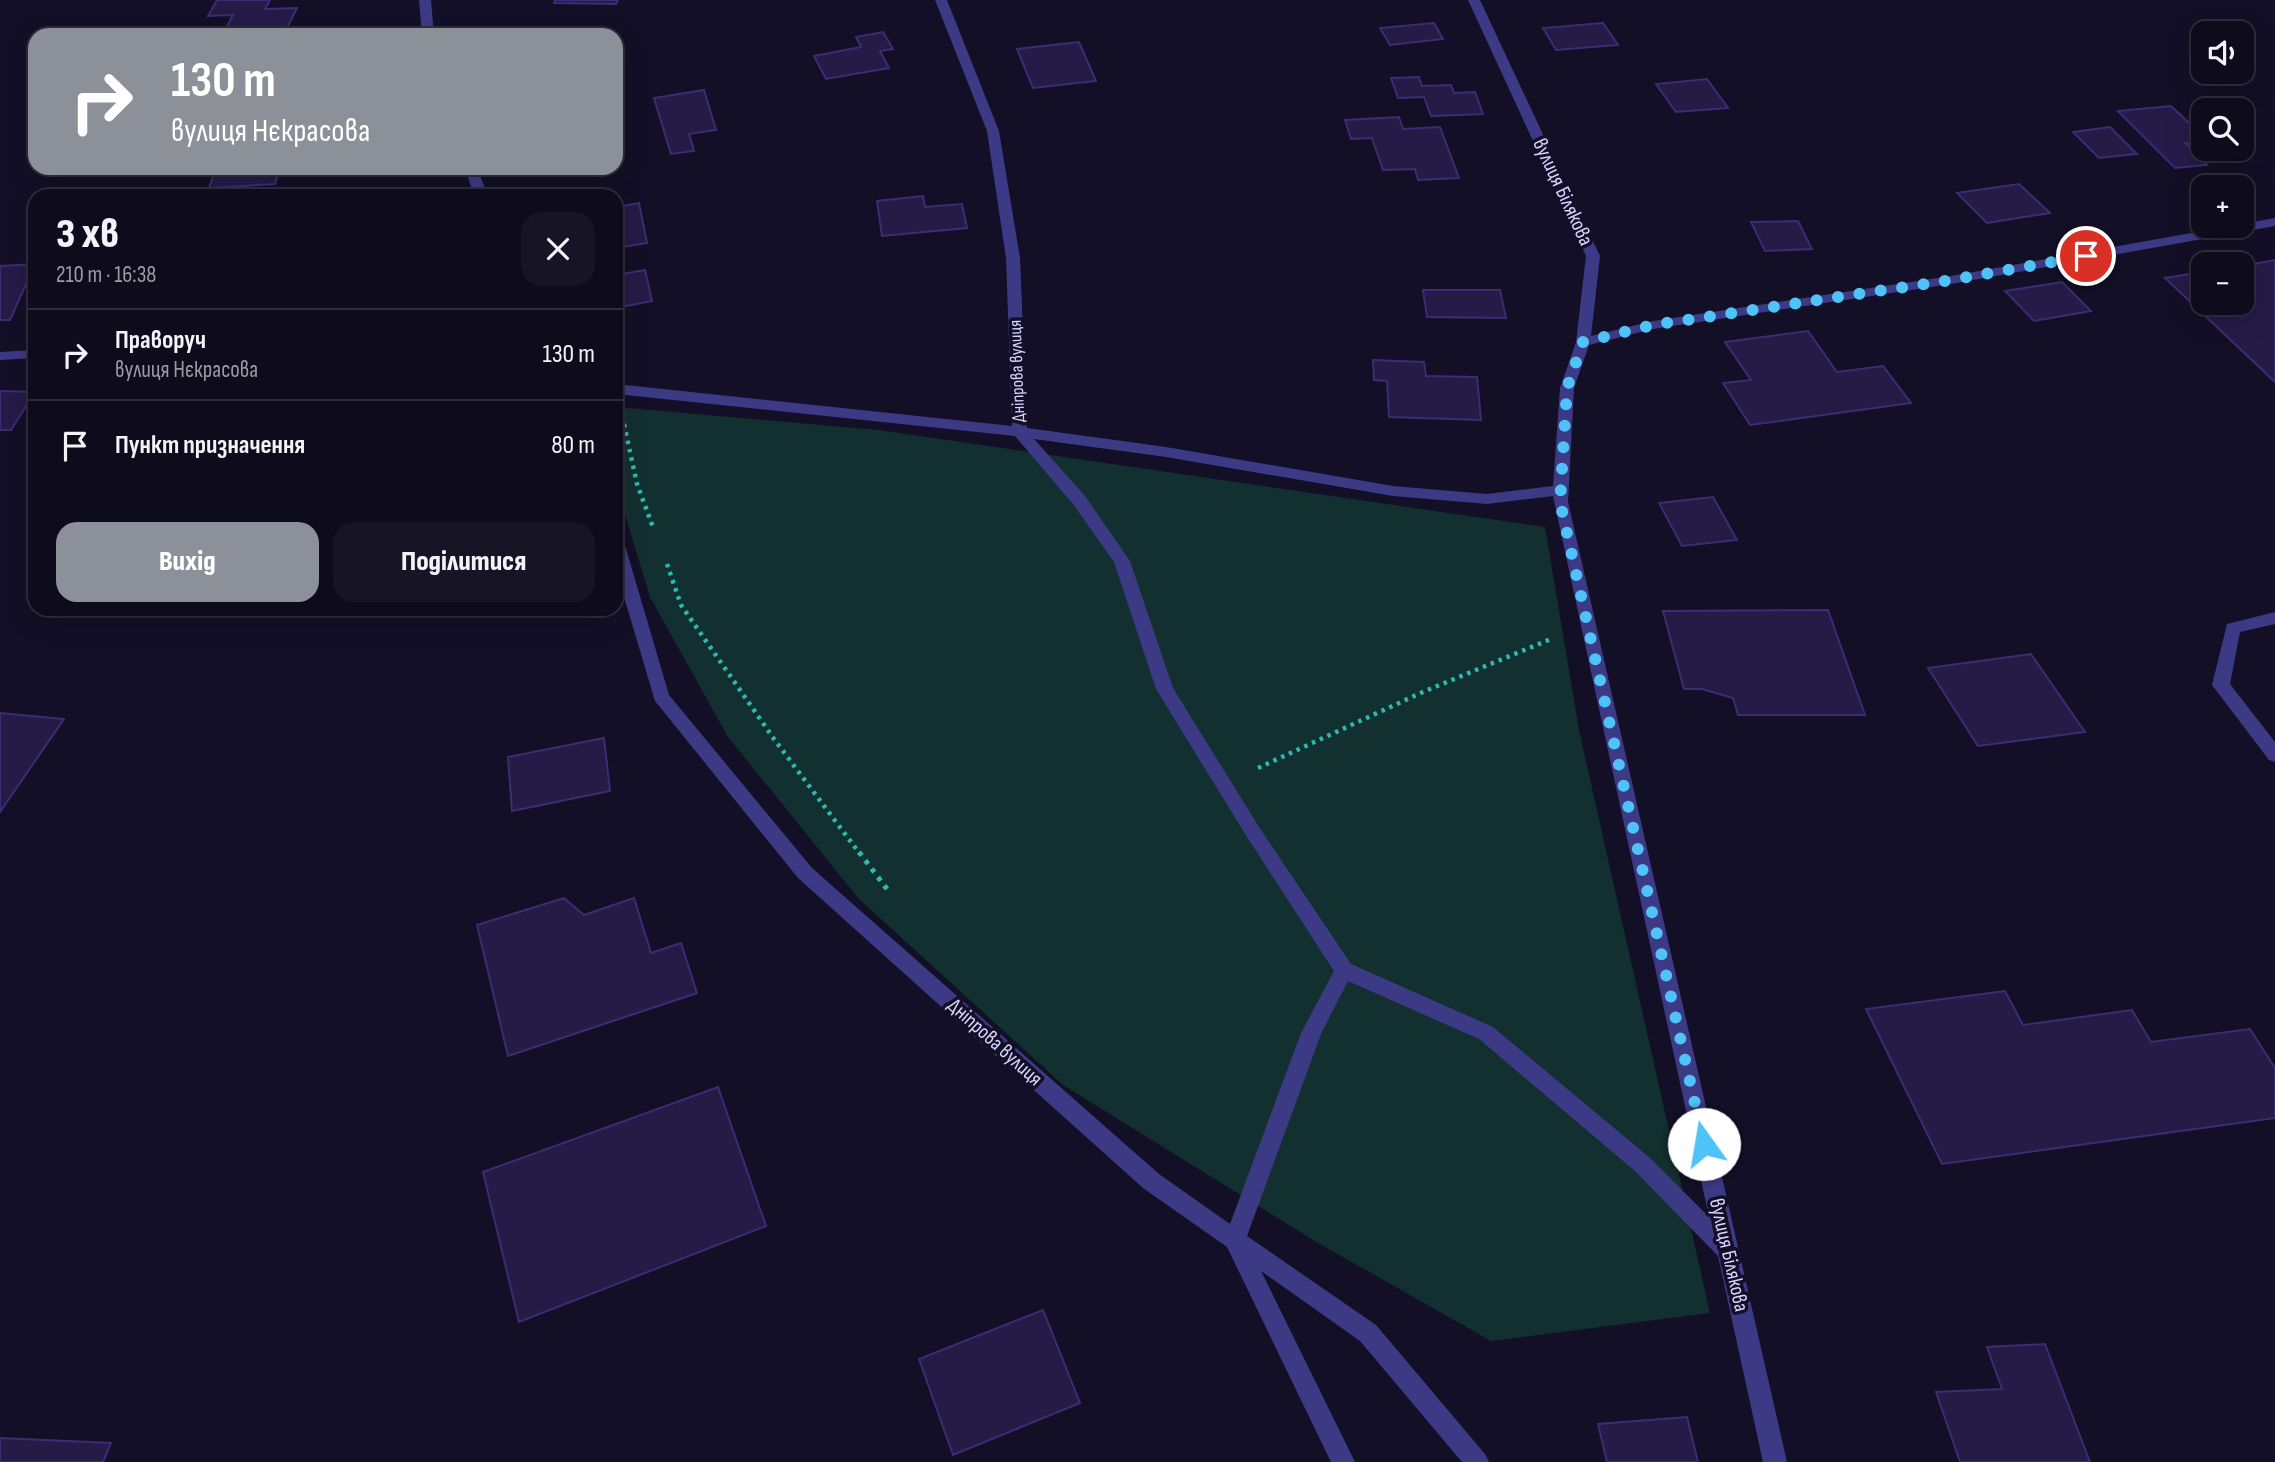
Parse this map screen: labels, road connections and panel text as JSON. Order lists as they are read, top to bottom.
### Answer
{
  "streets": {
    "street": ["вулиця Білякова", "Дніпрова вулиця"]
  },
  "page": {
    "map_buttons": ["+", "−"],
    "turn": ["130 m", "вулиця Нєкрасова"],
    "heading": ["3 хв", "210 m · 16:38"],
    "list": [
      {
        "name": "Праворуч",
        "note": "вулиця Нєкрасова",
        "value": "130 m"
      },
      {
        "name": "Пункт призначення",
        "value": "80 m"
      }
    ],
    "buttons": ["Вихід", "Поділитися"]
  }
}
